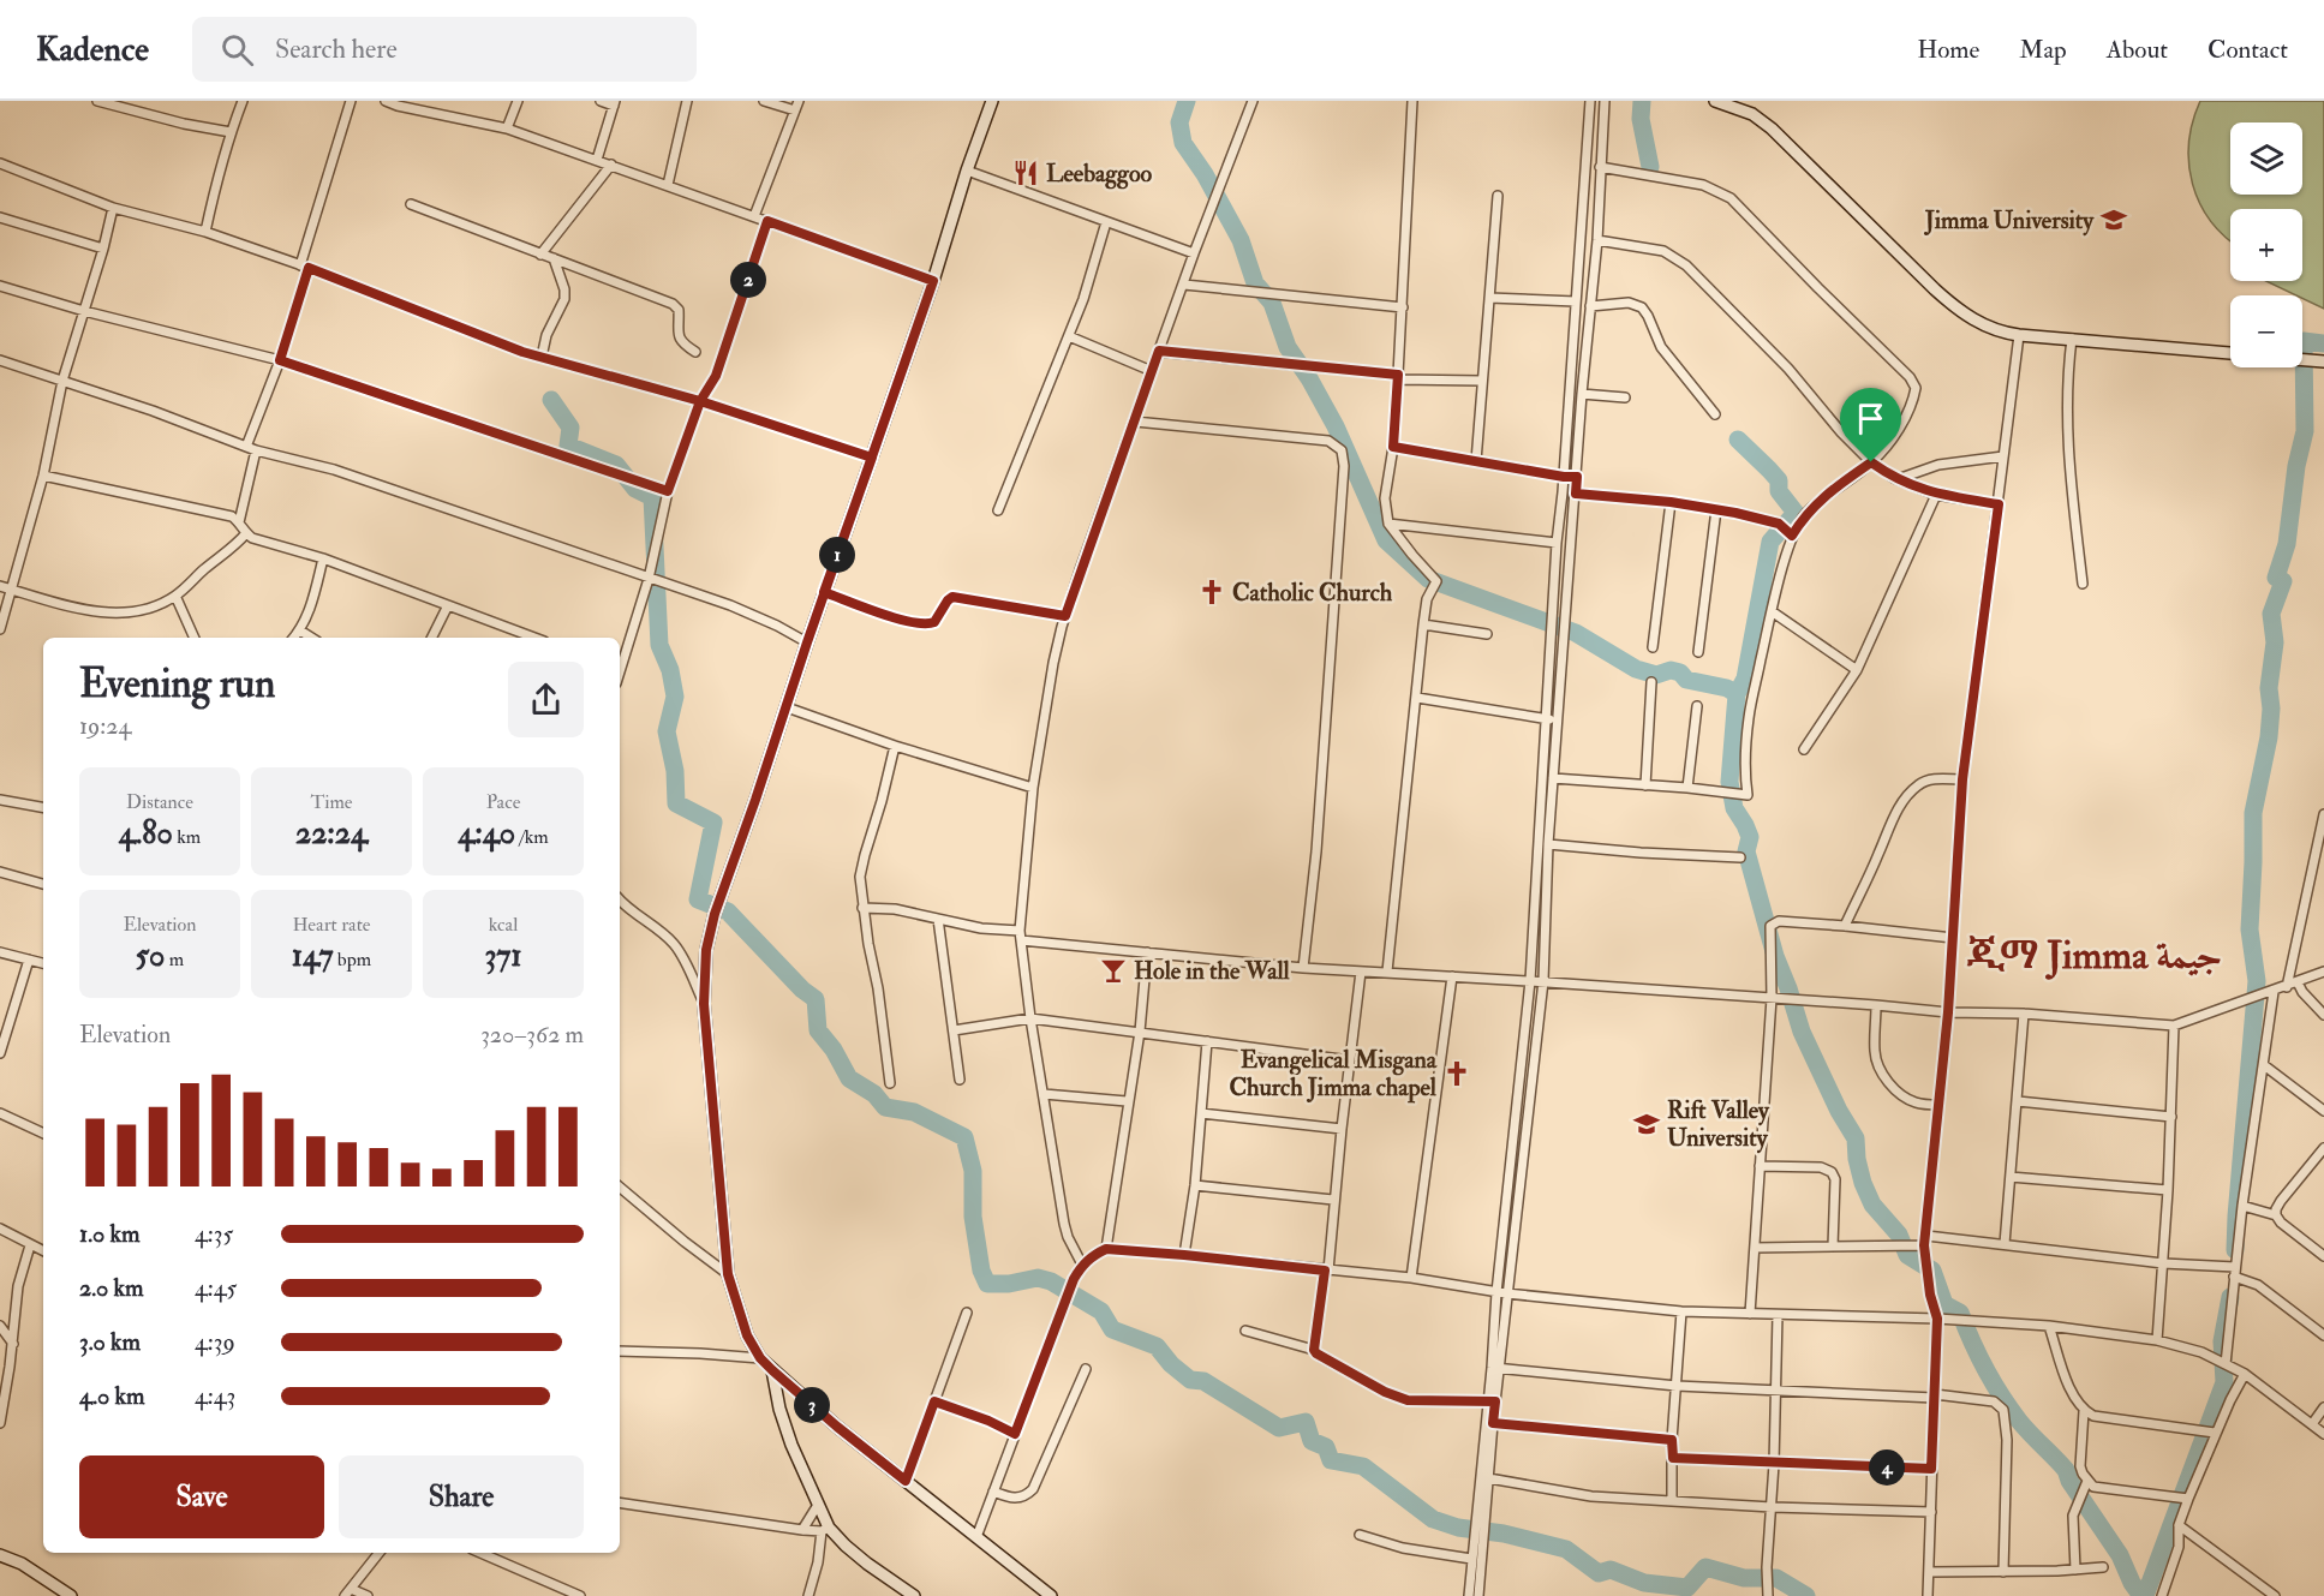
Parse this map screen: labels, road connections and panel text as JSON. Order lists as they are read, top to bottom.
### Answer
{
  "districts": ["ጂማ Jimma جيمة"],
  "places": {
    "restaurant": ["Leebaggoo"],
    "school or university": ["Jimma University", "Rift Valley University"],
    "church": ["Catholic Church", "Evangelical Misgana Church Jimma chapel"],
    "bar": ["Hole in the Wall"]
  },
  "page": {
    "header": "Kadence",
    "search": "Search here",
    "nav": [
      "Home",
      "Map",
      "About",
      "Contact"
    ],
    "map_buttons": ["+", "−"],
    "pins": [
      "2",
      "1",
      "3",
      "4"
    ],
    "heading": ["Evening run", "19:24"],
    "stats": [
      ["Distance", "4.80 km"],
      ["Time", "22:24"],
      ["Pace", "4:40 /km"],
      ["Elevation", "50 m"],
      ["Heart rate", "147 bpm"],
      ["kcal", "371"]
    ],
    "chart": ["Elevation", "320–362 m"],
    "list": [
      {
        "name": "1.0 km",
        "note": "4:35"
      },
      {
        "name": "2.0 km",
        "note": "4:45"
      },
      {
        "name": "3.0 km",
        "note": "4:39"
      },
      {
        "name": "4.0 km",
        "note": "4:43"
      }
    ],
    "buttons": ["Save", "Share"]
  }
}
